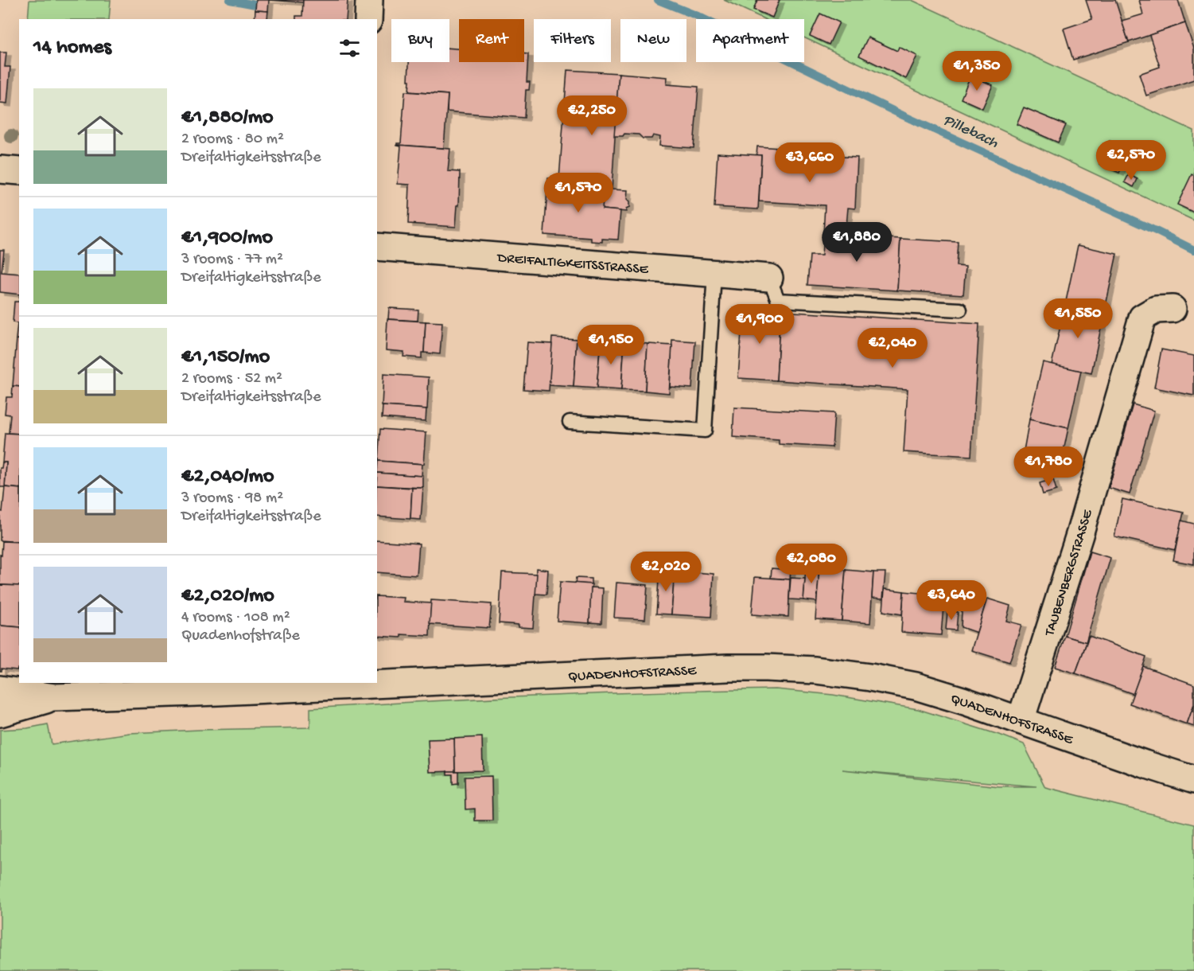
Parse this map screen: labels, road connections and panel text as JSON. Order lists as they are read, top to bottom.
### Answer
{
  "streets": {
    "street": ["DREIFALTIGKEITSSTRASSE", "TAUBENBERGSTRASSE", "QUADENHOFSTRASSE"]
  },
  "crossings": [
    ["TAUBENBERGSTRASSE", "QUADENHOFSTRASSE"]
  ],
  "water": ["Pillebach"],
  "page": {
    "chip": [
      "Buy",
      "Rent",
      "Filters",
      "New",
      "Apartment"
    ],
    "heading": "14 homes",
    "price": [
      "€1,350",
      "€2,250",
      "€2,570",
      "€3,660",
      "€1,570",
      "€1,880",
      "€1,550",
      "€1,900",
      "€1,150",
      "€2,040",
      "€1,780",
      "€2,080",
      "€2,020",
      "€3,640"
    ],
    "list": [
      {
        "name": "€1,880/mo",
        "note": "2 rooms · 80 m² · Dreifaltigkeitsstraße"
      },
      {
        "name": "€1,900/mo",
        "note": "3 rooms · 77 m² · Dreifaltigkeitsstraße"
      },
      {
        "name": "€1,150/mo",
        "note": "2 rooms · 52 m² · Dreifaltigkeitsstraße"
      },
      {
        "name": "€2,040/mo",
        "note": "3 rooms · 98 m² · Dreifaltigkeitsstraße"
      },
      {
        "name": "€2,020/mo",
        "note": "4 rooms · 108 m² · Quadenhofstraße"
      }
    ]
  }
}
